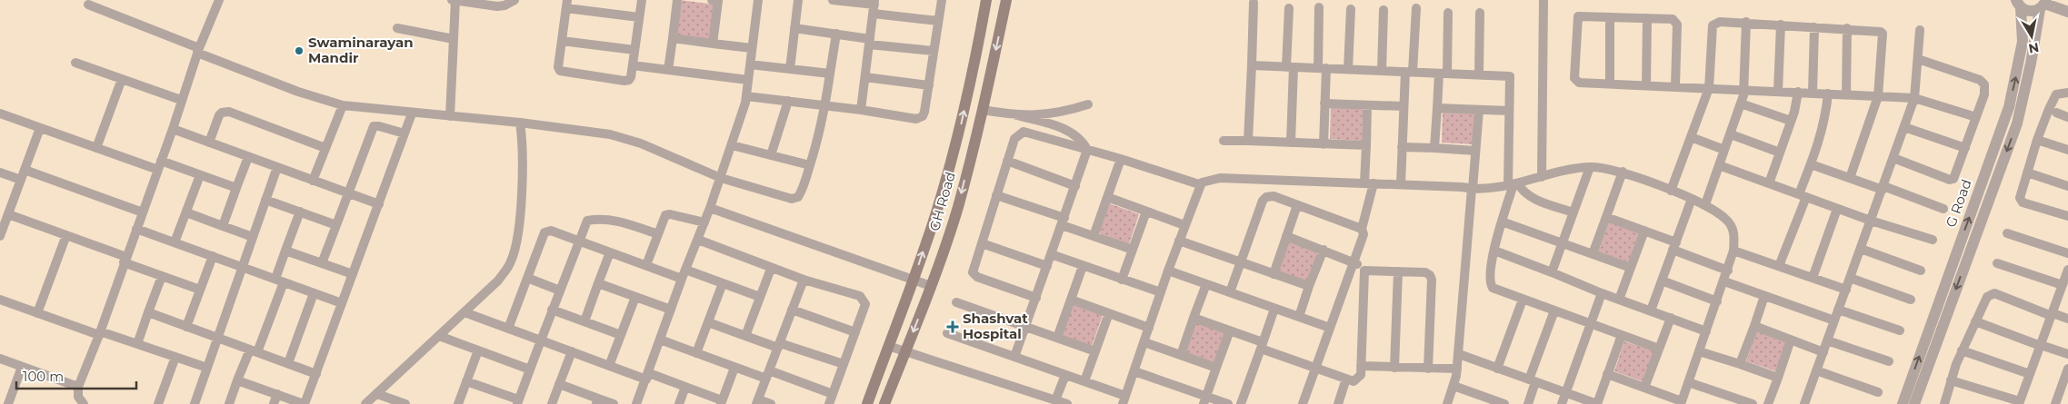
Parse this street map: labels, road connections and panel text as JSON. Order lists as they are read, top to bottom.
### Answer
{
  "streets": {
    "main road": ["GH Road"],
    "street": ["G Road"]
  },
  "places": {
    "other": ["Swaminarayan Mandir"],
    "health": ["Shashvat Hospital"]
  },
  "scale_bar": "100 m",
  "north": "bottom"
}
